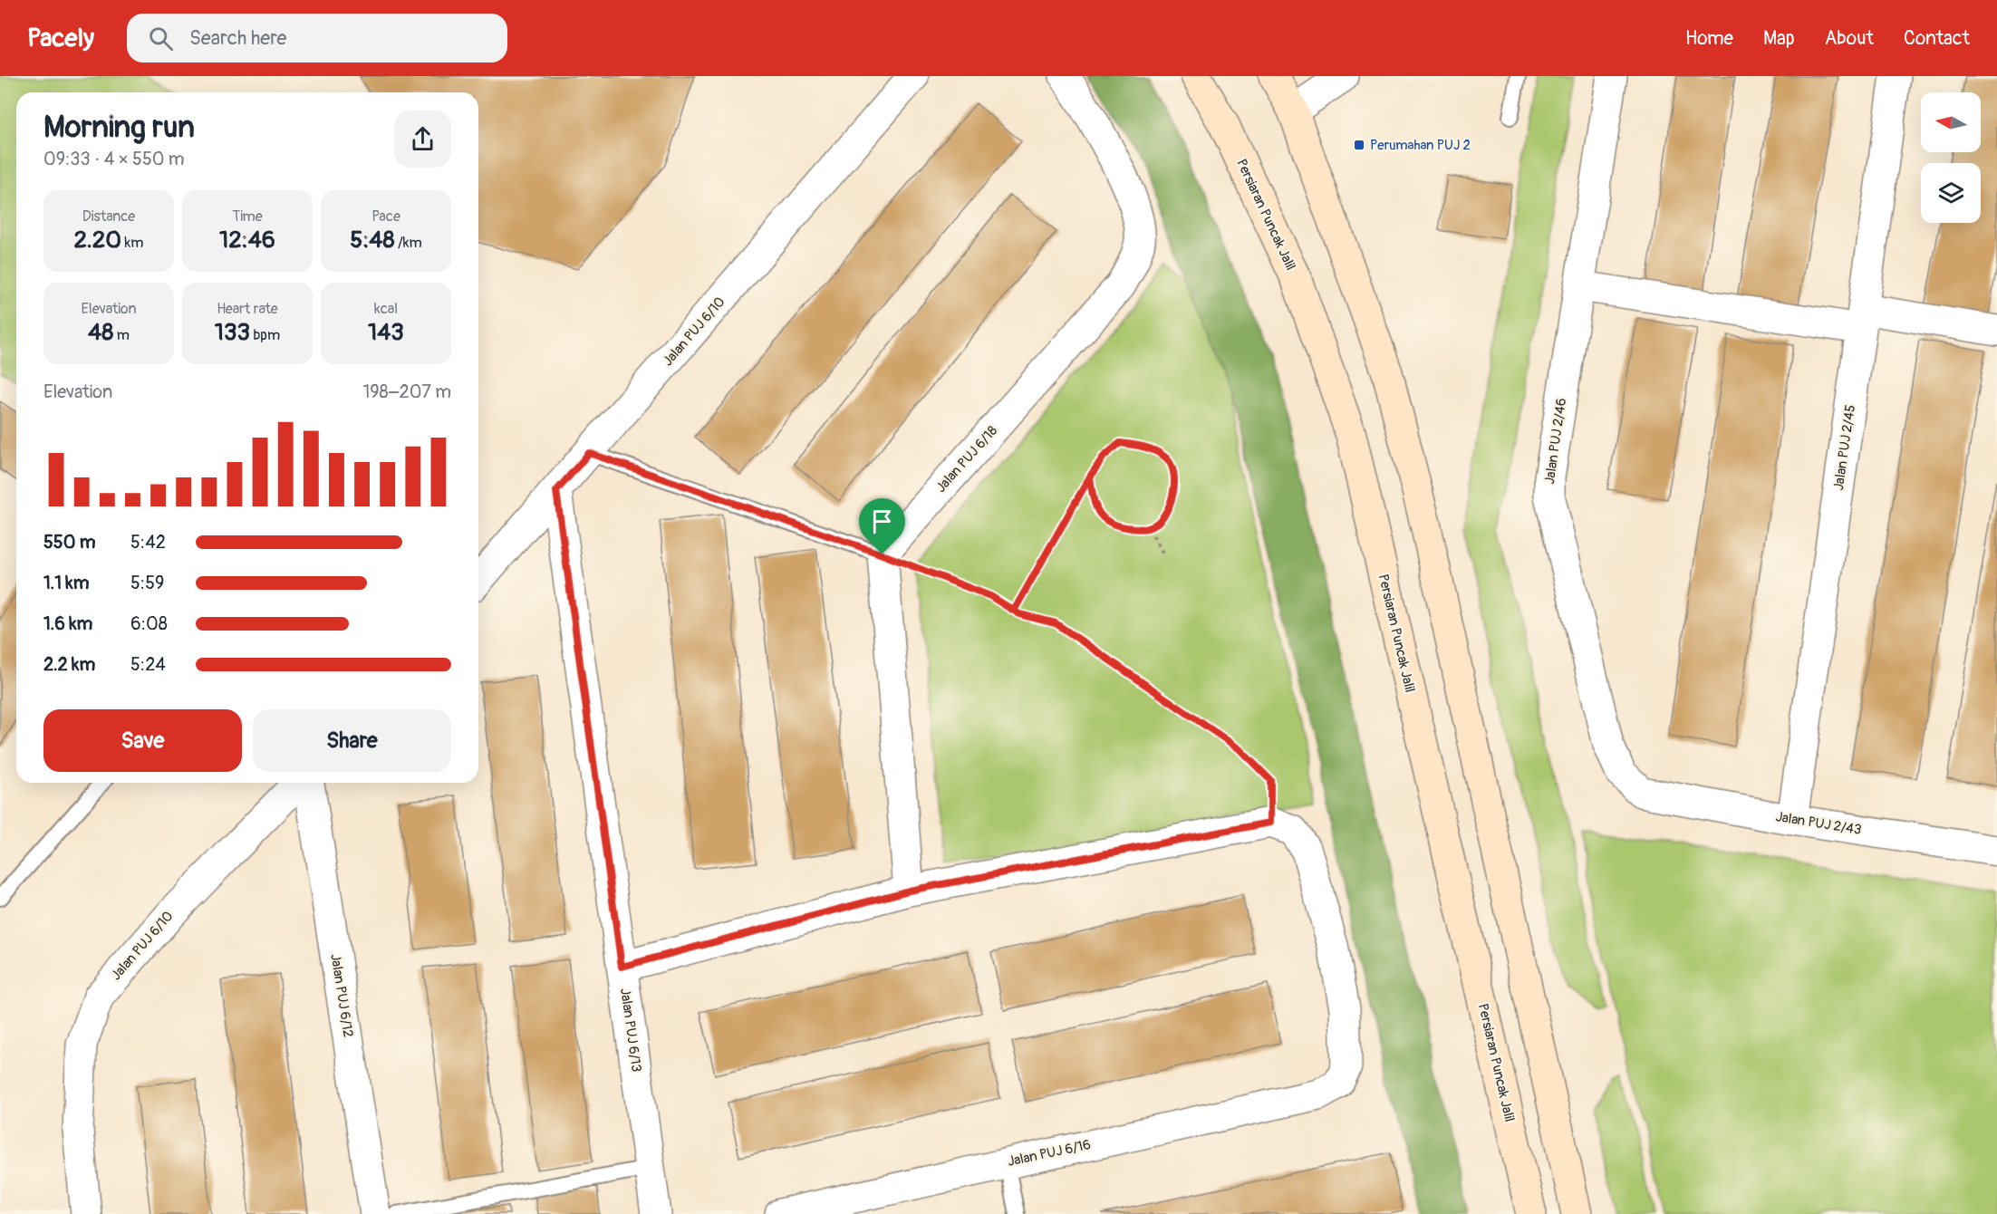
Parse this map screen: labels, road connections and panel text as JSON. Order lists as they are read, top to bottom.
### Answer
{
  "streets": {
    "main road": ["Persiaran Puncak Jalil"],
    "street": [
      "Jalan PUJ 6/10",
      "Jalan PUJ 2/46",
      "Jalan PUJ 2/45",
      "Jalan PUJ 6/18",
      "Jalan PUJ 2/43",
      "Jalan PUJ 6/12",
      "Jalan PUJ 6/13",
      "Jalan PUJ 6/16"
    ]
  },
  "crossings": [
    ["Jalan PUJ 6/10", "Jalan PUJ 6/13"],
    ["Jalan PUJ 2/46", "Jalan PUJ 2/43"],
    ["Jalan PUJ 2/45", "Jalan PUJ 2/43"]
  ],
  "places": {
    "transit": ["Perumahan PUJ 2"]
  },
  "north": "left",
  "page": {
    "header": "Pacely",
    "search": "Search here",
    "nav": [
      "Home",
      "Map",
      "About",
      "Contact"
    ],
    "heading": ["Morning run", "09:33 · 4 × 550 m"],
    "stats": [
      ["Distance", "2.20 km"],
      ["Time", "12:46"],
      ["Pace", "5:48 /km"],
      ["Elevation", "48 m"],
      ["Heart rate", "133 bpm"],
      ["kcal", "143"]
    ],
    "chart": ["Elevation", "198–207 m"],
    "list": [
      {
        "name": "550 m",
        "note": "5:42"
      },
      {
        "name": "1.1 km",
        "note": "5:59"
      },
      {
        "name": "1.6 km",
        "note": "6:08"
      },
      {
        "name": "2.2 km",
        "note": "5:24"
      }
    ],
    "buttons": ["Save", "Share"]
  }
}
